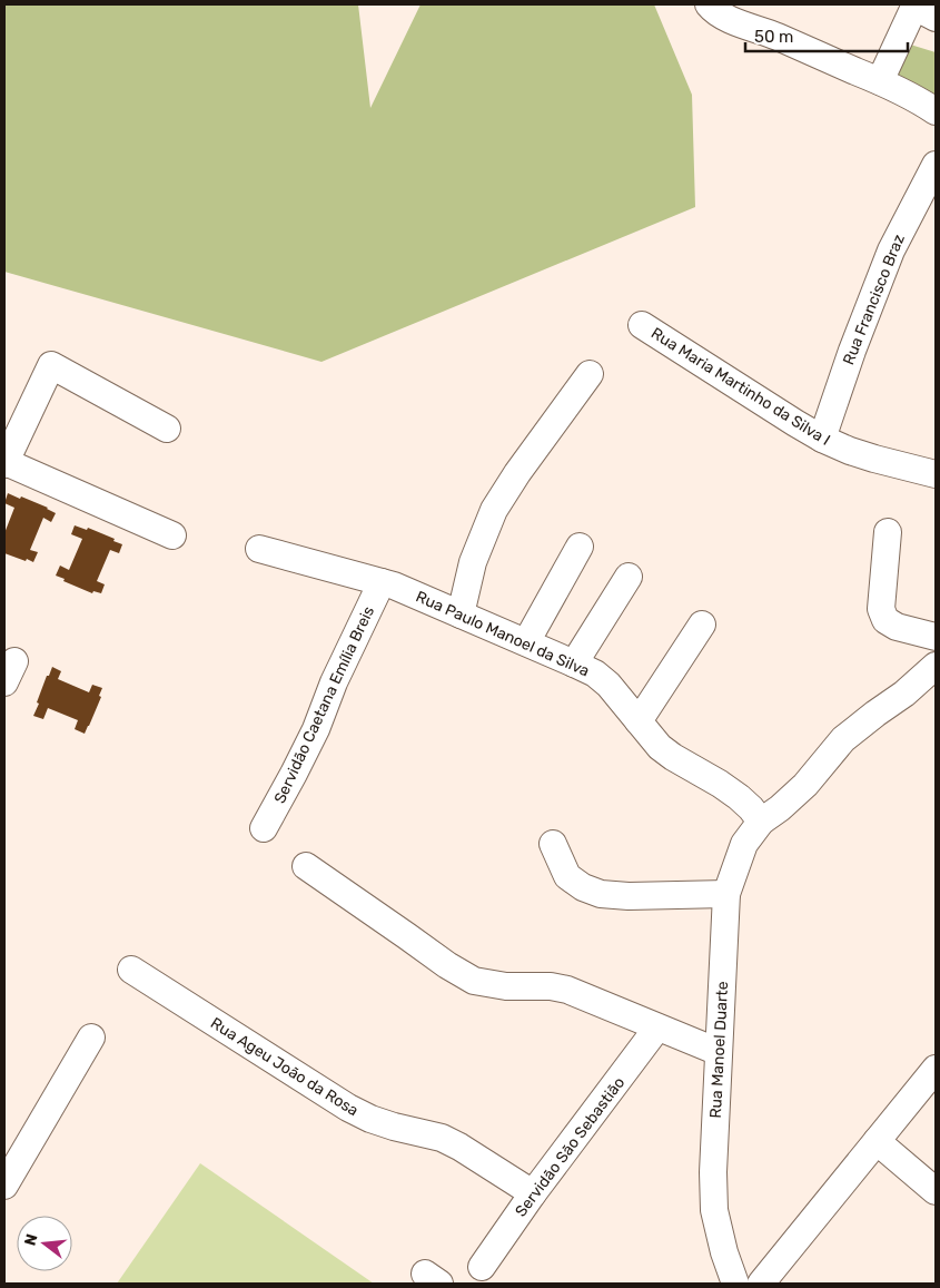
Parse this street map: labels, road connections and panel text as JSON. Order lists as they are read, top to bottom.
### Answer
{
  "streets": {
    "street": [
      "Rua Francisco Braz",
      "Rua Maria Martinho da Silva I",
      "Rua Paulo Manoel da Silva",
      "Servidão Caetana Emília Breis",
      "Rua Manoel Duarte",
      "Rua Ageu João da Rosa",
      "Servidão São Sebastião"
    ]
  },
  "crossings": [
    ["Rua Francisco Braz", "Rua Maria Martinho da Silva I"],
    ["Rua Paulo Manoel da Silva", "Servidão Caetana Emília Breis"],
    ["Rua Paulo Manoel da Silva", "Rua Manoel Duarte"],
    ["Rua Ageu João da Rosa", "Servidão São Sebastião"]
  ],
  "scale_bar": "50 m",
  "north": "left"
}
